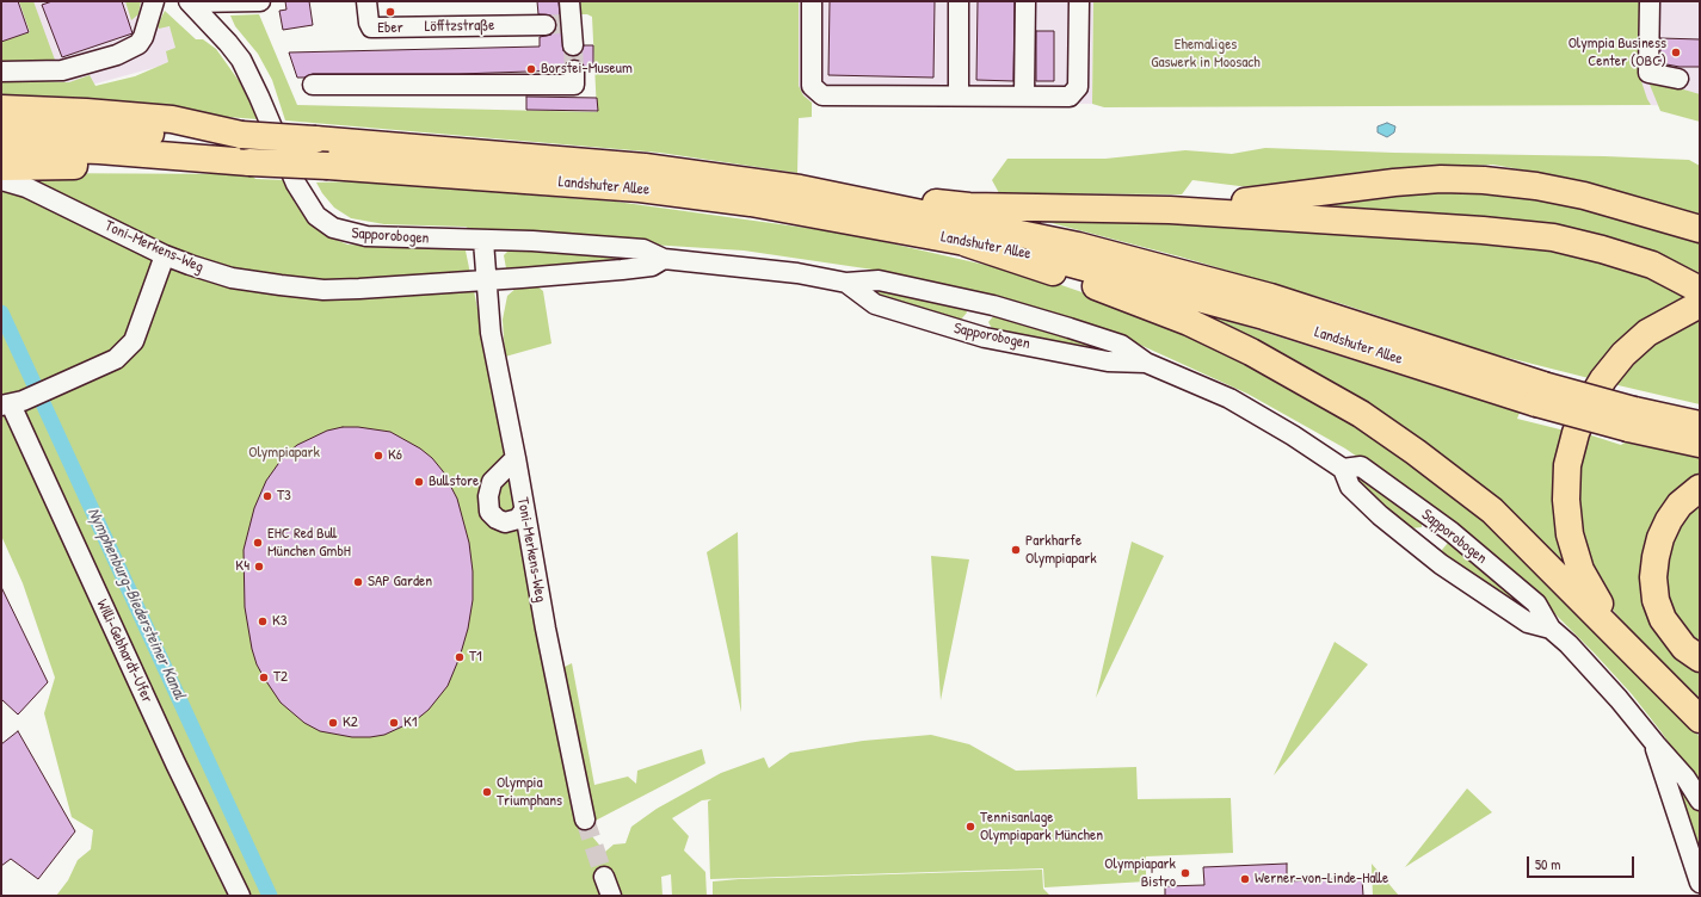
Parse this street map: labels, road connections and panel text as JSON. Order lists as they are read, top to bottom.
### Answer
{
  "streets": {
    "highway": ["Landshuter Allee"],
    "street": [
      "Löfftzstraße",
      "Sapporobogen",
      "Toni-Merkens-Weg",
      "Willi-Gebhardt-Ufer"
    ]
  },
  "crossings": [
    ["Sapporobogen", "Toni-Merkens-Weg"]
  ],
  "water": ["Nymphenburg-Biedersteiner Kanal"],
  "parks": ["Ehemaliges Gaswerk in Moosach", "Olympiapark"],
  "places": [
    "Eber",
    "Olympia Business Center (OBC)",
    "Borstei-Museum",
    "K6",
    "Bullstore",
    "T3",
    "EHC Red Bull München GmbH",
    "Parkharfe Olympiapark",
    "K4",
    "SAP Garden",
    "K3",
    "T1",
    "T2",
    "K2",
    "K1",
    "Olympia Triumphans",
    "Tennisanlage Olympiapark München",
    "Olympiapark Bistro",
    "Werner-von-Linde-Halle"
  ],
  "scale_bar": "50 m"
}
